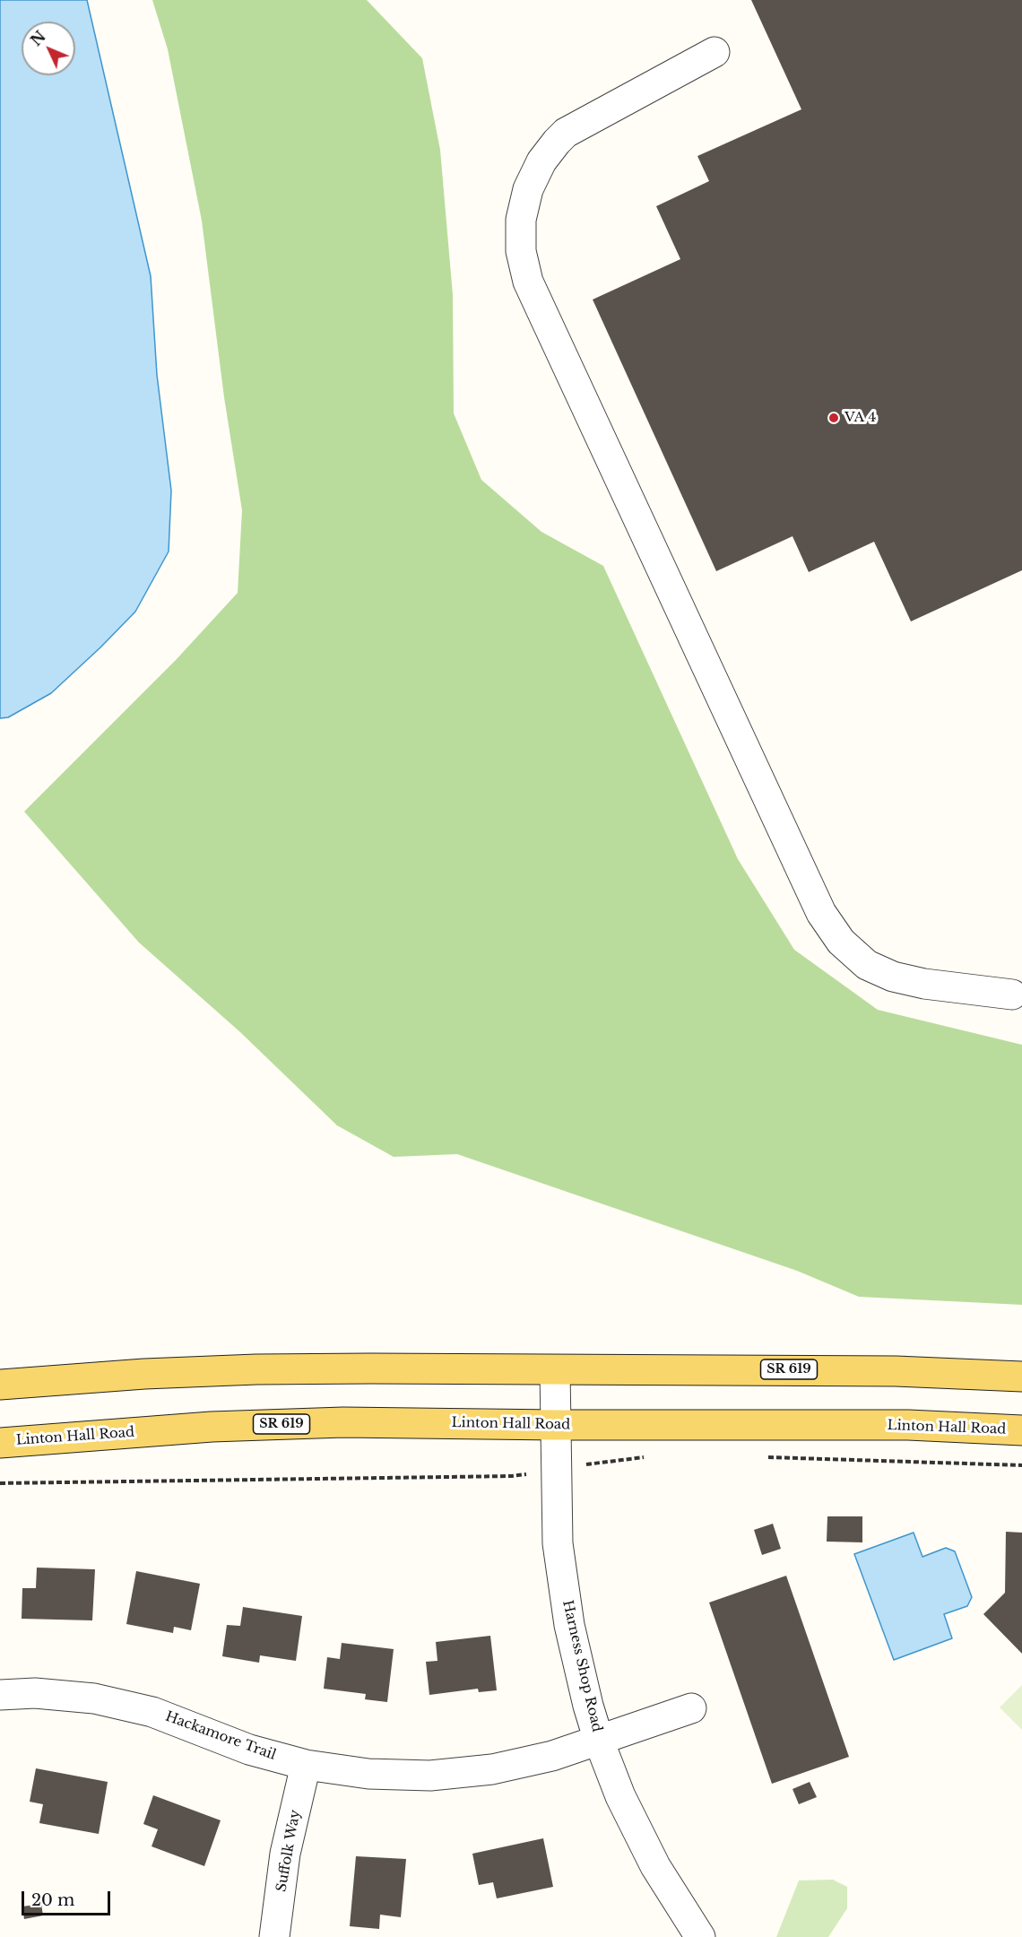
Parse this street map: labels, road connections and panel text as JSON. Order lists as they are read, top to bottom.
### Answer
{
  "streets": {
    "main road": ["SR 619", "Linton Hall Road"],
    "street": ["Harness Shop Road", "Hackamore Trail", "Suffolk Way"]
  },
  "crossings": [
    ["SR 619", "Harness Shop Road"],
    ["Linton Hall Road", "Harness Shop Road"],
    ["Harness Shop Road", "Hackamore Trail"],
    ["Hackamore Trail", "Suffolk Way"]
  ],
  "places": ["VA 4"],
  "scale_bar": "20 m",
  "north": "top left"
}
